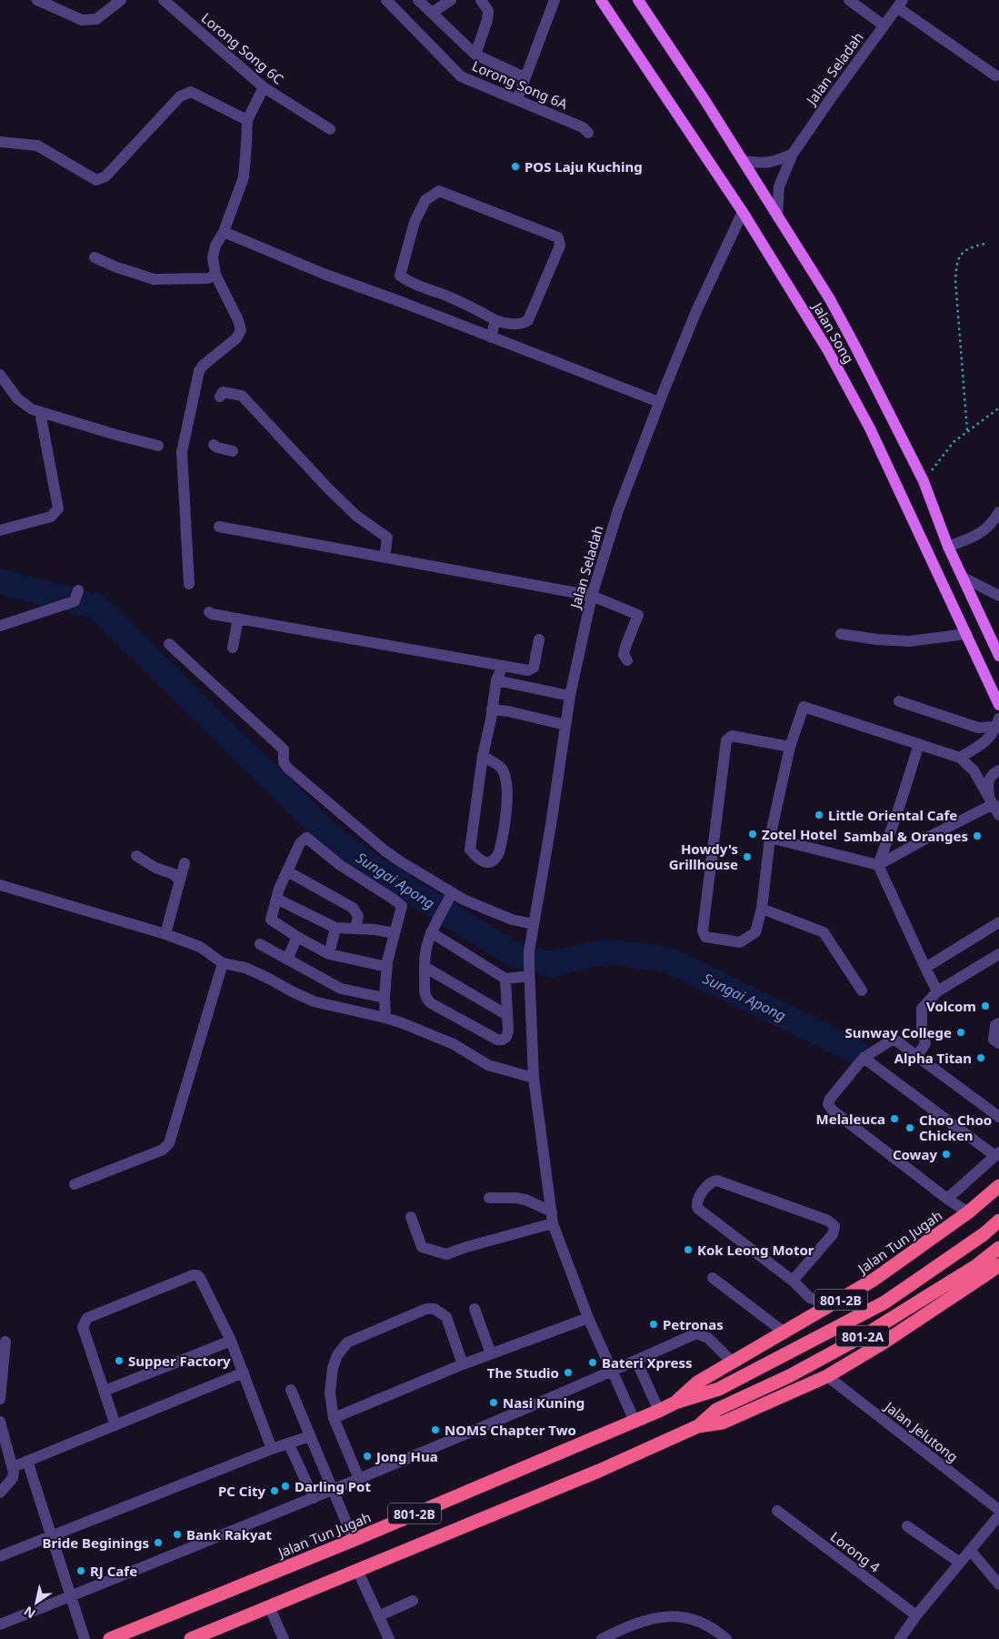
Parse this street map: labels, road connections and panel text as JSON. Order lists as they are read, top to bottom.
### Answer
{
  "streets": {
    "highway": ["Jalan Tun Jugah", "801-2B", "801-2A"],
    "main road": ["Jalan Song"],
    "street": [
      "Lorong Song 6C",
      "Jalan Seladah",
      "Lorong Song 6A",
      "Jalan Jelutong",
      "Lorong 4"
    ]
  },
  "crossings": [
    ["Jalan Seladah", "Jalan Song"],
    ["Jalan Seladah", "Jalan Tun Jugah"],
    ["801-2A", "Jalan Jelutong"]
  ],
  "water": ["Sungai Apong"],
  "places": [
    "POS Laju Kuching",
    "Little Oriental Cafe",
    "Zotel Hotel",
    "Sambal & Oranges",
    "Howdy's Grillhouse",
    "Volcom",
    "Sunway College",
    "Alpha Titan",
    "Melaleuca",
    "Choo Choo Chicken",
    "Coway",
    "Kok Leong Motor",
    "Petronas",
    "Supper Factory",
    "Bateri Xpress",
    "The Studio",
    "Nasi Kuning",
    "NOMS Chapter Two",
    "Jong Hua",
    "Darling Pot",
    "PC City",
    "Bank Rakyat",
    "Bride Beginings",
    "RJ Cafe"
  ],
  "north": "bottom left"
}
